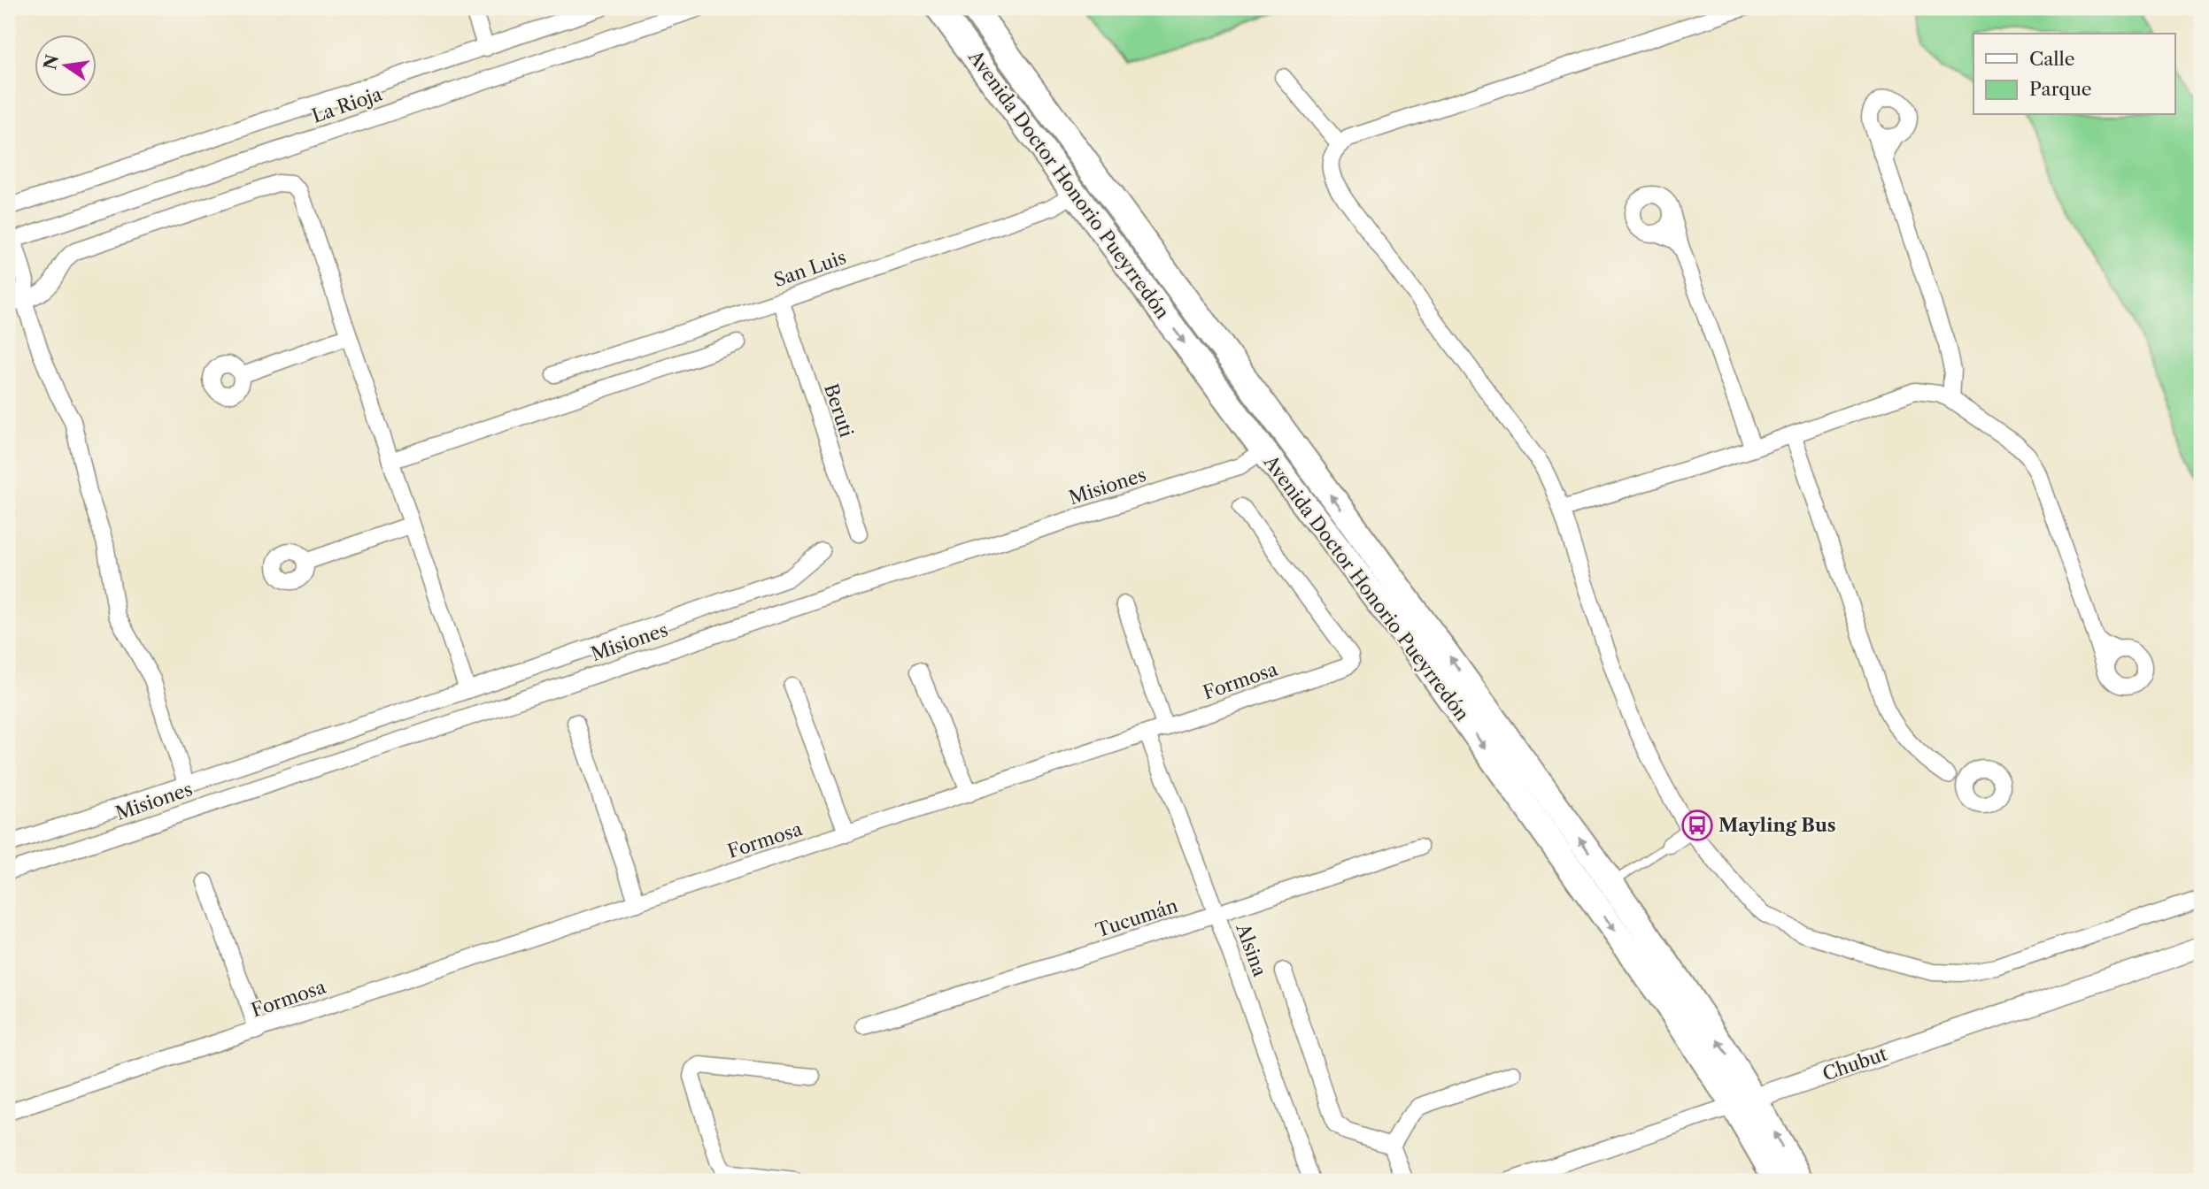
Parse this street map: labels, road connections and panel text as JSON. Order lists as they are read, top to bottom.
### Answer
{
  "streets": {
    "main road": ["Avenida Doctor Honorio Pueyrredón"],
    "street": [
      "La Rioja",
      "San Luis",
      "Beruti",
      "Misiones",
      "Formosa",
      "Tucumán",
      "Alsina",
      "Chubut"
    ]
  },
  "crossings": [
    ["Avenida Doctor Honorio Pueyrredón", "San Luis"],
    ["Avenida Doctor Honorio Pueyrredón", "Misiones"],
    ["Avenida Doctor Honorio Pueyrredón", "Chubut"],
    ["San Luis", "Beruti"],
    ["Formosa", "Alsina"],
    ["Tucumán", "Alsina"]
  ],
  "places": {
    "bus stop": ["Mayling Bus"]
  },
  "legend": ["Calle", "Parque"],
  "north": "left"
}
